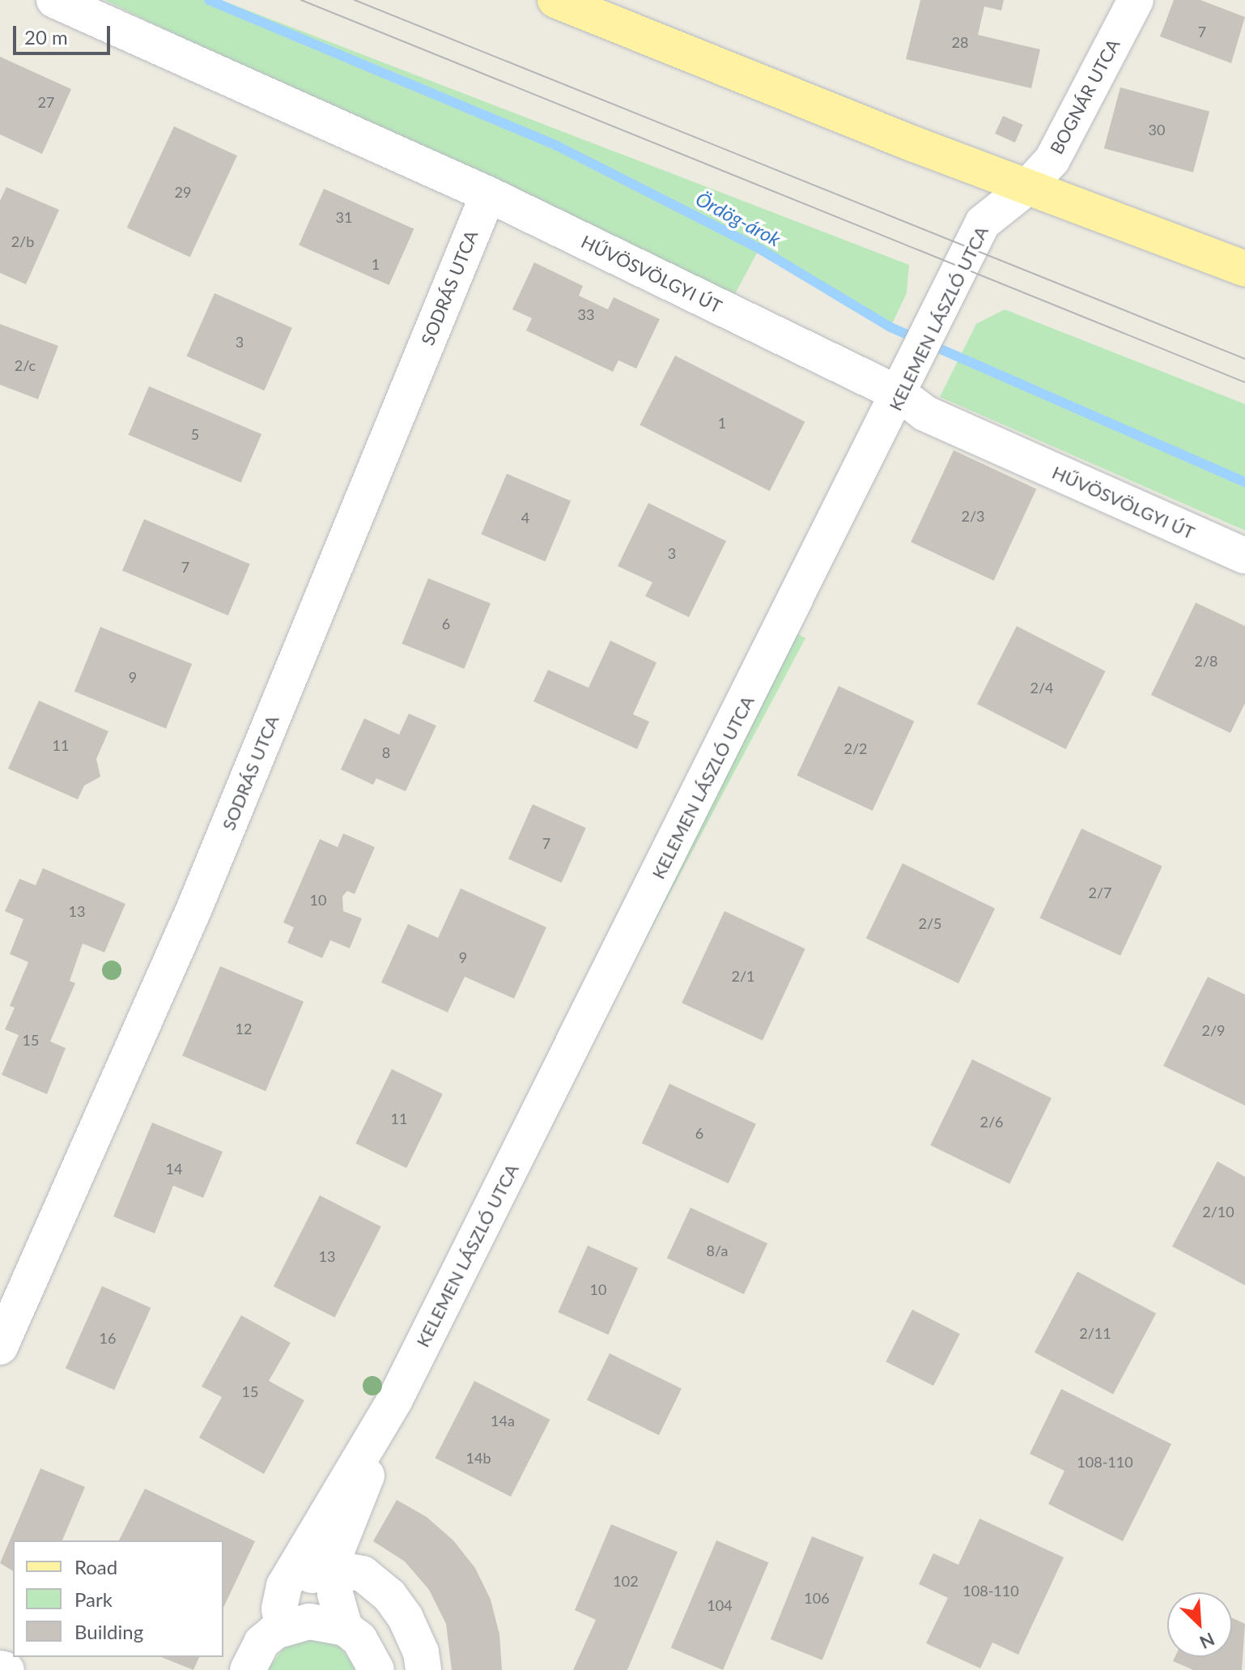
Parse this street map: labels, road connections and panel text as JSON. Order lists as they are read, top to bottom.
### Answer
{
  "streets": {
    "street": [
      "BOGNÁR UTCA",
      "HŰVÖSVÖLGYI ÚT",
      "SODRÁS UTCA",
      "KELEMEN LÁSZLÓ UTCA"
    ]
  },
  "crossings": [
    ["BOGNÁR UTCA", "KELEMEN LÁSZLÓ UTCA"],
    ["HŰVÖSVÖLGYI ÚT", "SODRÁS UTCA"],
    ["HŰVÖSVÖLGYI ÚT", "KELEMEN LÁSZLÓ UTCA"]
  ],
  "water": ["Ördög-árok"],
  "house_numbers": [
    "7",
    "28",
    "27",
    "30",
    "29",
    "31",
    "2/b",
    "1",
    "33",
    "3",
    "2/c",
    "1",
    "5",
    "2/3",
    "4",
    "3",
    "7",
    "6",
    "2/8",
    "9",
    "2/4",
    "11",
    "2/2",
    "8",
    "7",
    "2/7",
    "10",
    "13",
    "2/5",
    "9",
    "2/1",
    "12",
    "2/9",
    "15",
    "11",
    "2/6",
    "6",
    "14",
    "2/10",
    "8/a",
    "13",
    "10",
    "2/11",
    "16",
    "15",
    "14a",
    "14b",
    "108-110",
    "102",
    "108-110",
    "106",
    "104"
  ],
  "legend": ["Road", "Park", "Building"],
  "scale_bar": "20 m",
  "north": "bottom right"
}
